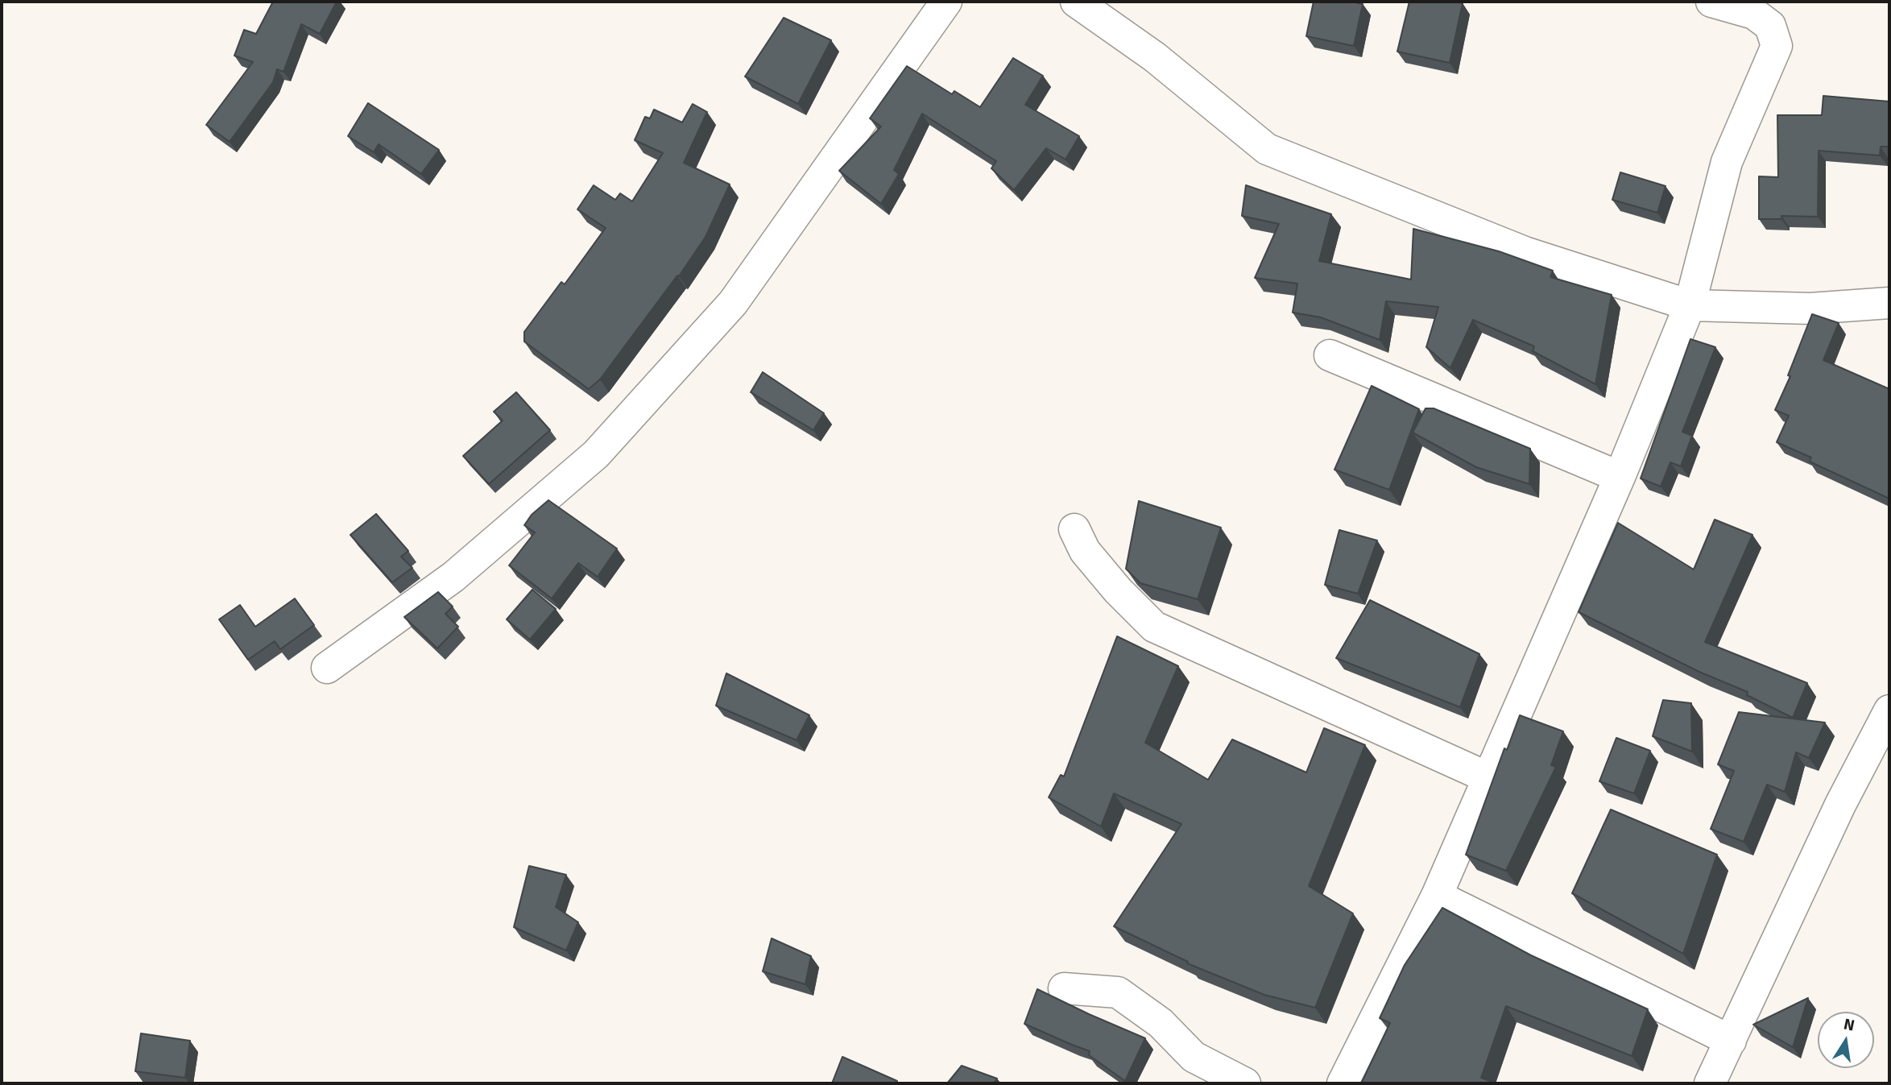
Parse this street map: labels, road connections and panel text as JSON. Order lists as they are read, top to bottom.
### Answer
{
  "north": "top"
}
